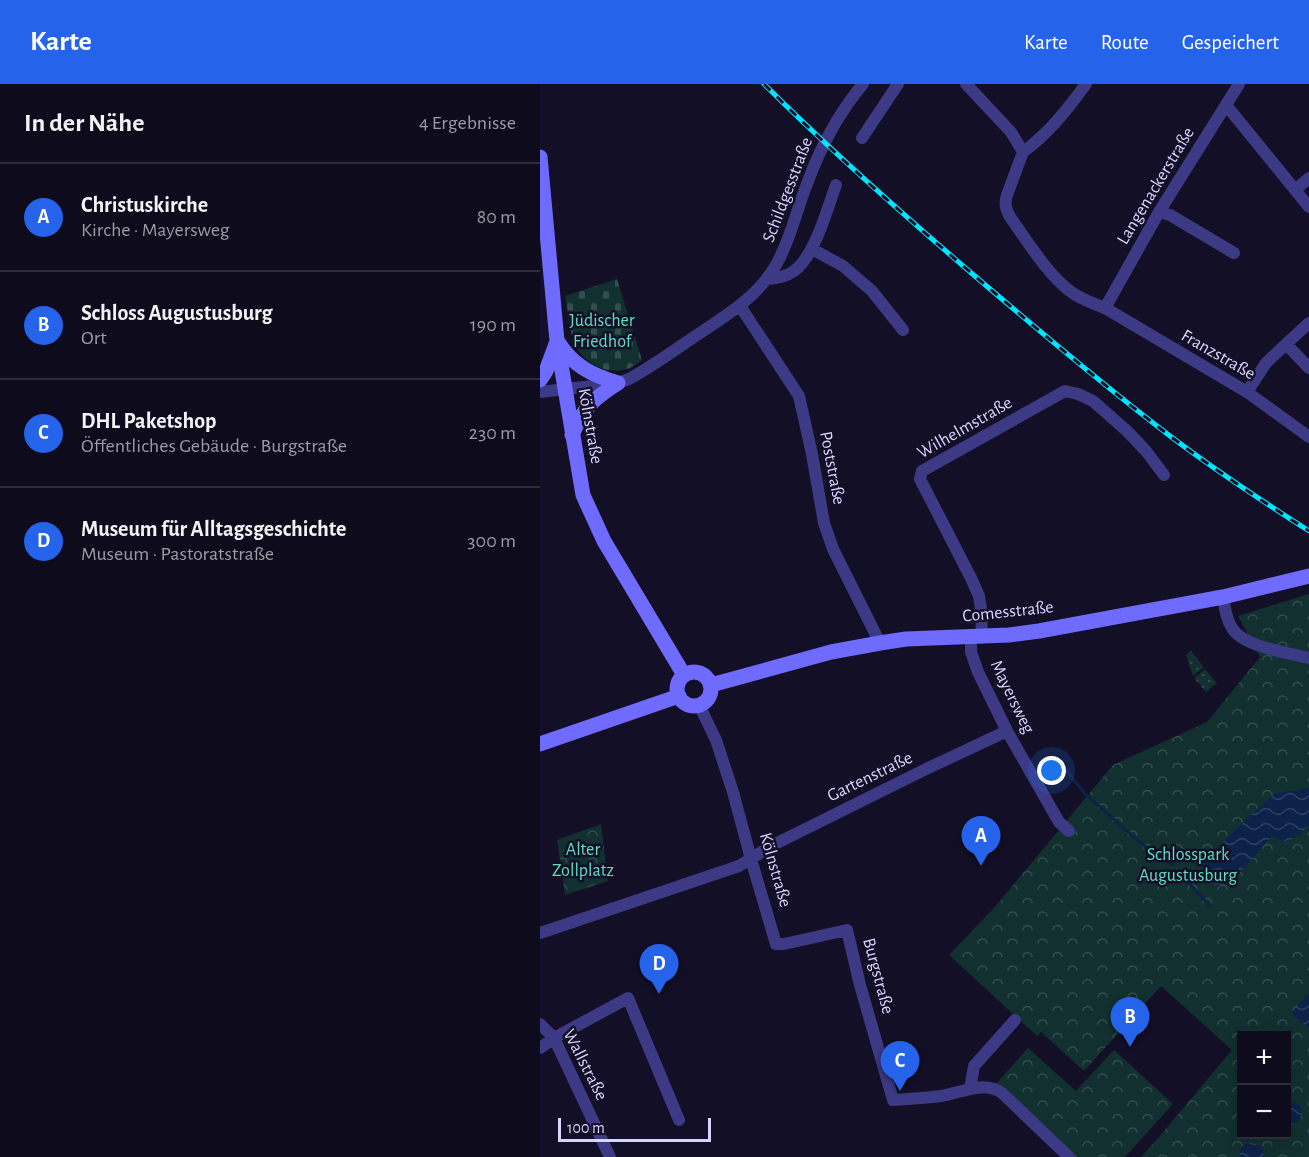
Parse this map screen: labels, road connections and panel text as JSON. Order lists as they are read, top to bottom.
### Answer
{
  "streets": {
    "main road": ["Kölnstraße", "Comesstraße"],
    "street": [
      "Langenackerstraße",
      "Schildgesstraße",
      "Franzstraße",
      "Wilhelmstraße",
      "Poststraße",
      "Mayersweg",
      "Gartenstraße",
      "Burgstraße",
      "Wallstraße"
    ]
  },
  "crossings": [
    ["Langenackerstraße", "Franzstraße"],
    ["Schildgesstraße", "Kölnstraße"],
    ["Schildgesstraße", "Poststraße"],
    ["Kölnstraße", "Comesstraße"],
    ["Kölnstraße", "Gartenstraße"],
    ["Kölnstraße", "Burgstraße"],
    ["Wilhelmstraße", "Comesstraße"],
    ["Wilhelmstraße", "Mayersweg"],
    ["Poststraße", "Comesstraße"],
    ["Comesstraße", "Mayersweg"],
    ["Mayersweg", "Gartenstraße"]
  ],
  "parks": ["Jüdischer Friedhof", "Alter Zollplatz", "Schlosspark Augustusburg"],
  "scale_bar": "100 m",
  "page": {
    "header": "Karte",
    "nav": ["Karte", "Route", "Gespeichert"],
    "heading": ["In der Nähe", "4 Ergebnisse"],
    "list": [
      {
        "mark": "A",
        "name": "Christuskirche",
        "note": "Kirche · Mayersweg",
        "value": "80 m"
      },
      {
        "mark": "B",
        "name": "Schloss Augustusburg",
        "note": "Ort",
        "value": "190 m"
      },
      {
        "mark": "C",
        "name": "DHL Paketshop",
        "note": "Öffentliches Gebäude · Burgstraße",
        "value": "230 m"
      },
      {
        "mark": "D",
        "name": "Museum für Alltagsgeschichte",
        "note": "Museum · Pastoratstraße",
        "value": "300 m"
      }
    ],
    "pins": [
      "A",
      "D",
      "B",
      "C"
    ],
    "map_buttons": ["+", "−"],
    "scale": "100 m"
  }
}
